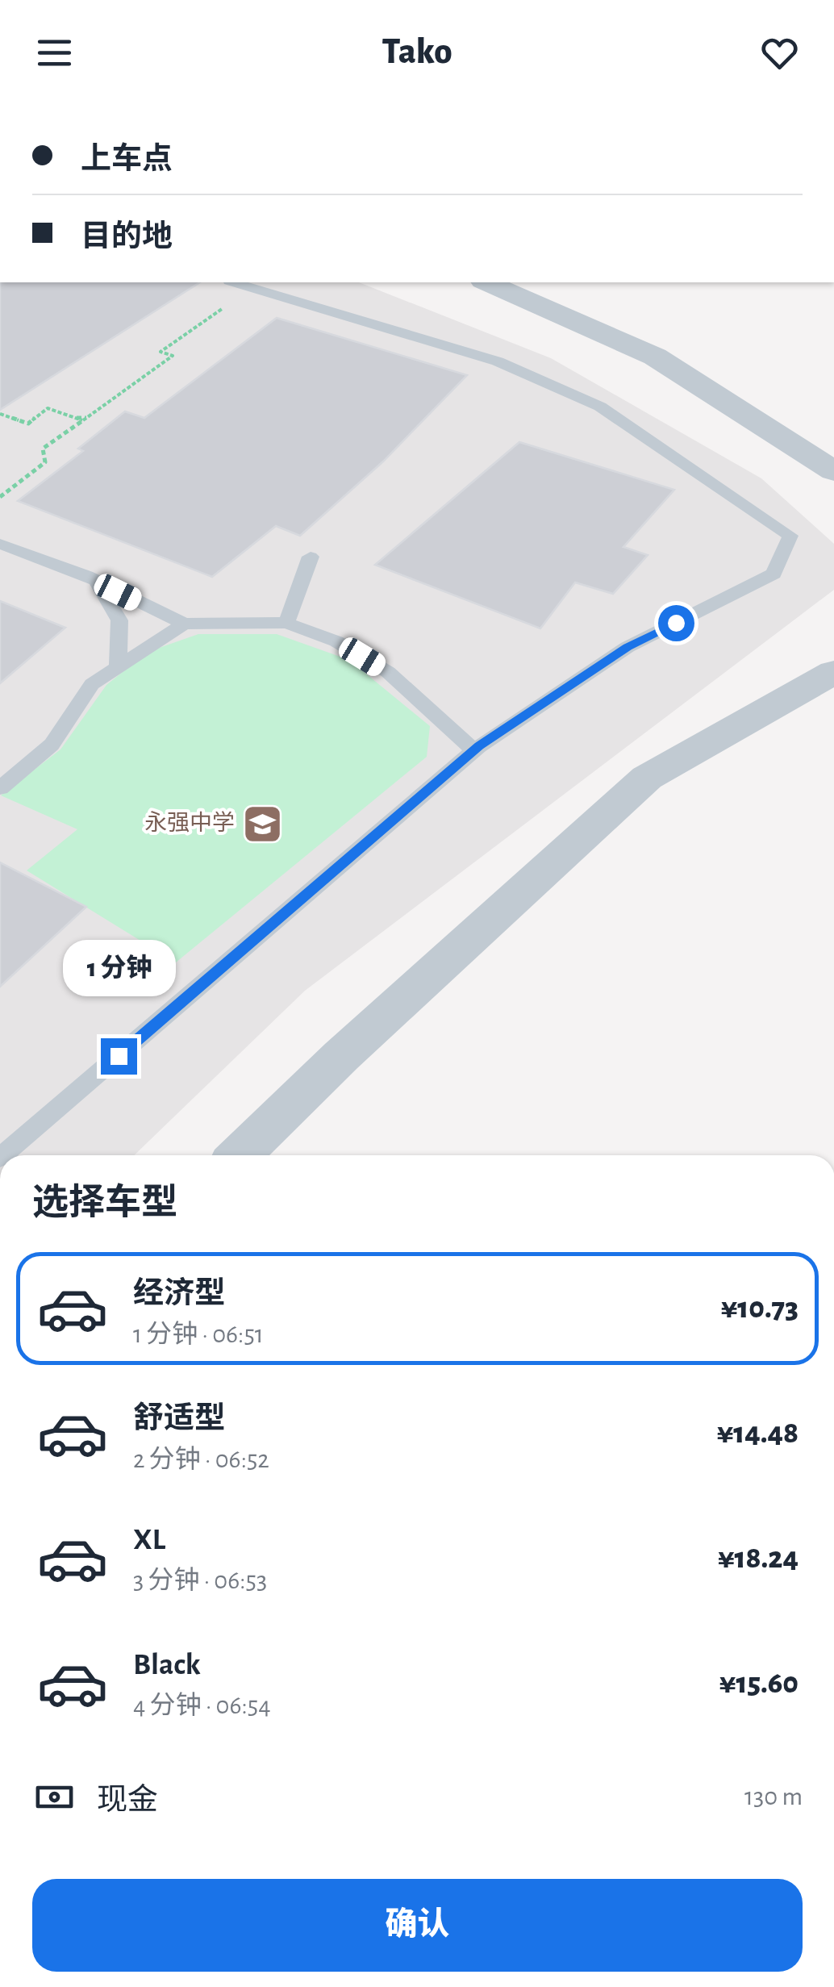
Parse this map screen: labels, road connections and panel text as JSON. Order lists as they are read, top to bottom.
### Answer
{
  "places": {
    "school or university": ["永强中学"]
  },
  "page": {
    "header": "Tako",
    "banner": ["上车点", "目的地"],
    "bubble": "1 分钟",
    "heading": "选择车型",
    "list": [
      {
        "name": "经济型",
        "note": "1 分钟 · 06:51",
        "value": "¥10.73"
      },
      {
        "name": "舒适型",
        "note": "2 分钟 · 06:52",
        "value": "¥14.48"
      },
      {
        "name": "XL",
        "note": "3 分钟 · 06:53",
        "value": "¥18.24"
      },
      {
        "name": "Black",
        "note": "4 分钟 · 06:54",
        "value": "¥15.60"
      }
    ],
    "pay": ["现金", "130 m"],
    "buttons": "确认"
  }
}
